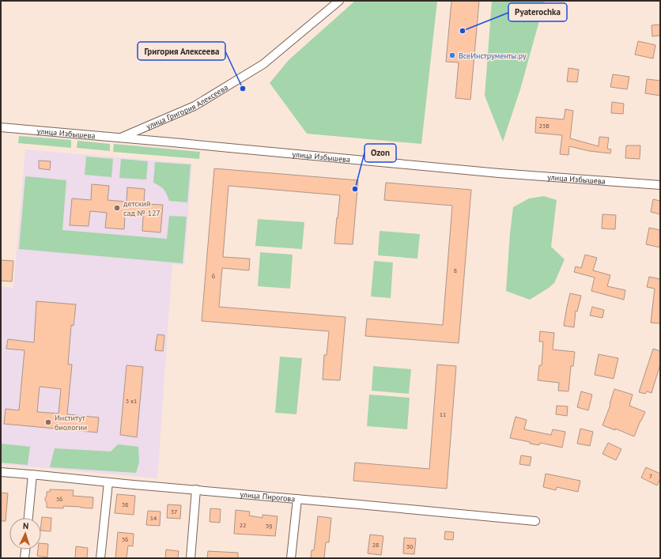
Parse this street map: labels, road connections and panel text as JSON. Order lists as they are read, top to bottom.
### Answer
{
  "streets": {
    "street": ["улица Григория Алексеева", "улица Избышева", "улица Пирогова"]
  },
  "crossings": [
    ["улица Григория Алексеева", "улица Избышева"]
  ],
  "places": [
    "Pyaterochka",
    "ВсеИнструменты.ру",
    "Григория Алексеева",
    "Ozon",
    "детский сад № 127",
    "Институт биологии"
  ],
  "house_numbers": [
    "23Б",
    "8",
    "6",
    "3 к1",
    "11",
    "7",
    "36",
    "38",
    "37",
    "14",
    "22",
    "39",
    "36",
    "28",
    "30"
  ],
  "north": "top"
}
